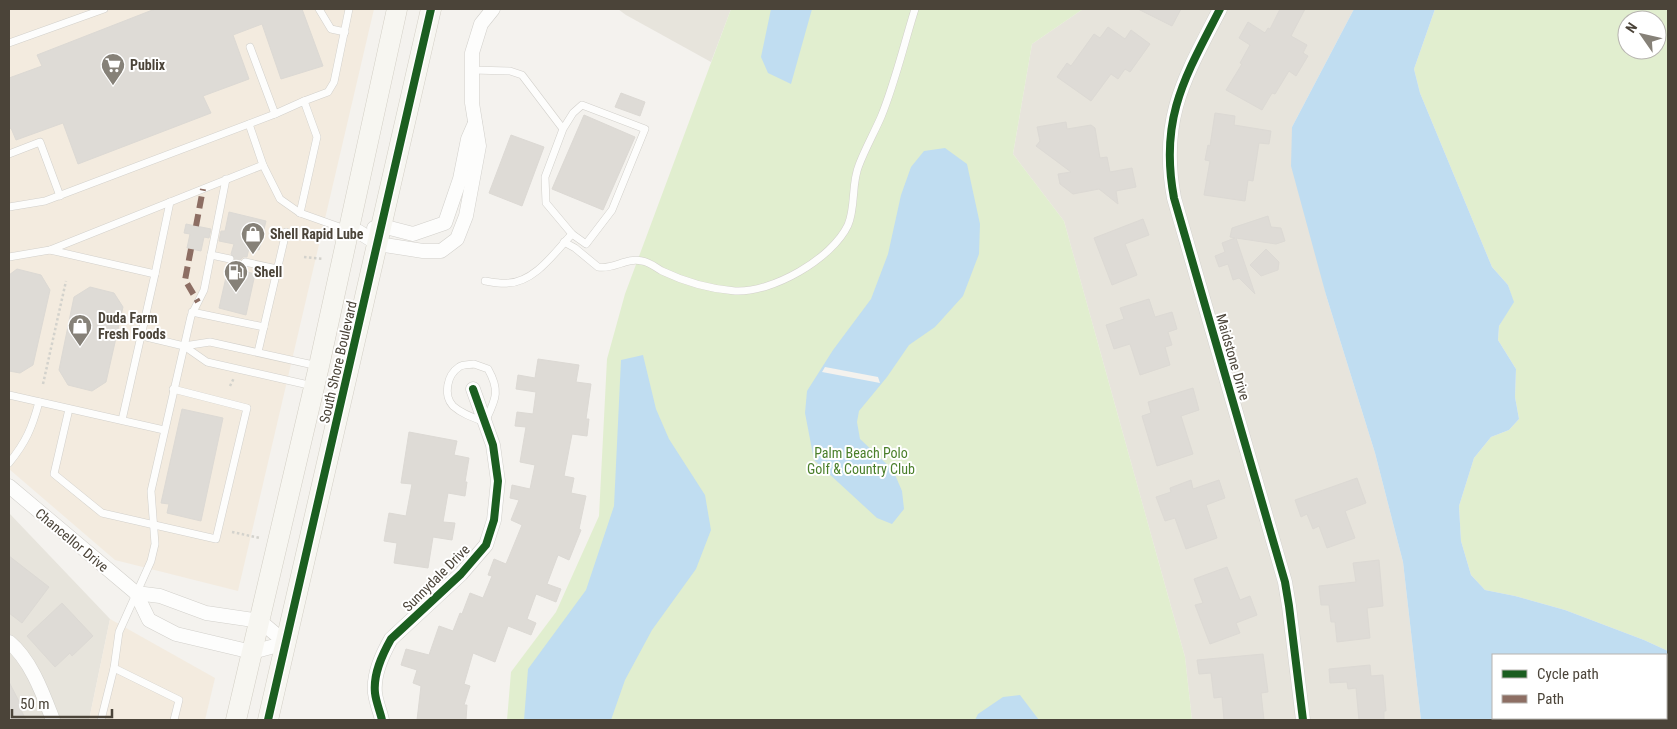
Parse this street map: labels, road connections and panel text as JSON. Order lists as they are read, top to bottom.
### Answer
{
  "streets": {
    "street": [
      "Maidstone Drive",
      "South Shore Boulevard",
      "Chancellor Drive",
      "Sunnydale Drive"
    ]
  },
  "crossings": [
    ["South Shore Boulevard", "Chancellor Drive"]
  ],
  "parks": ["Palm Beach Polo Golf & Country Club"],
  "places": {
    "supermarket": ["Publix"],
    "shop": ["Shell Rapid Lube", "Duda Farm Fresh Foods"],
    "fuel station": ["Shell"]
  },
  "legend": ["Cycle path", "Path"],
  "scale_bar": "50 m",
  "north": "top left"
}
